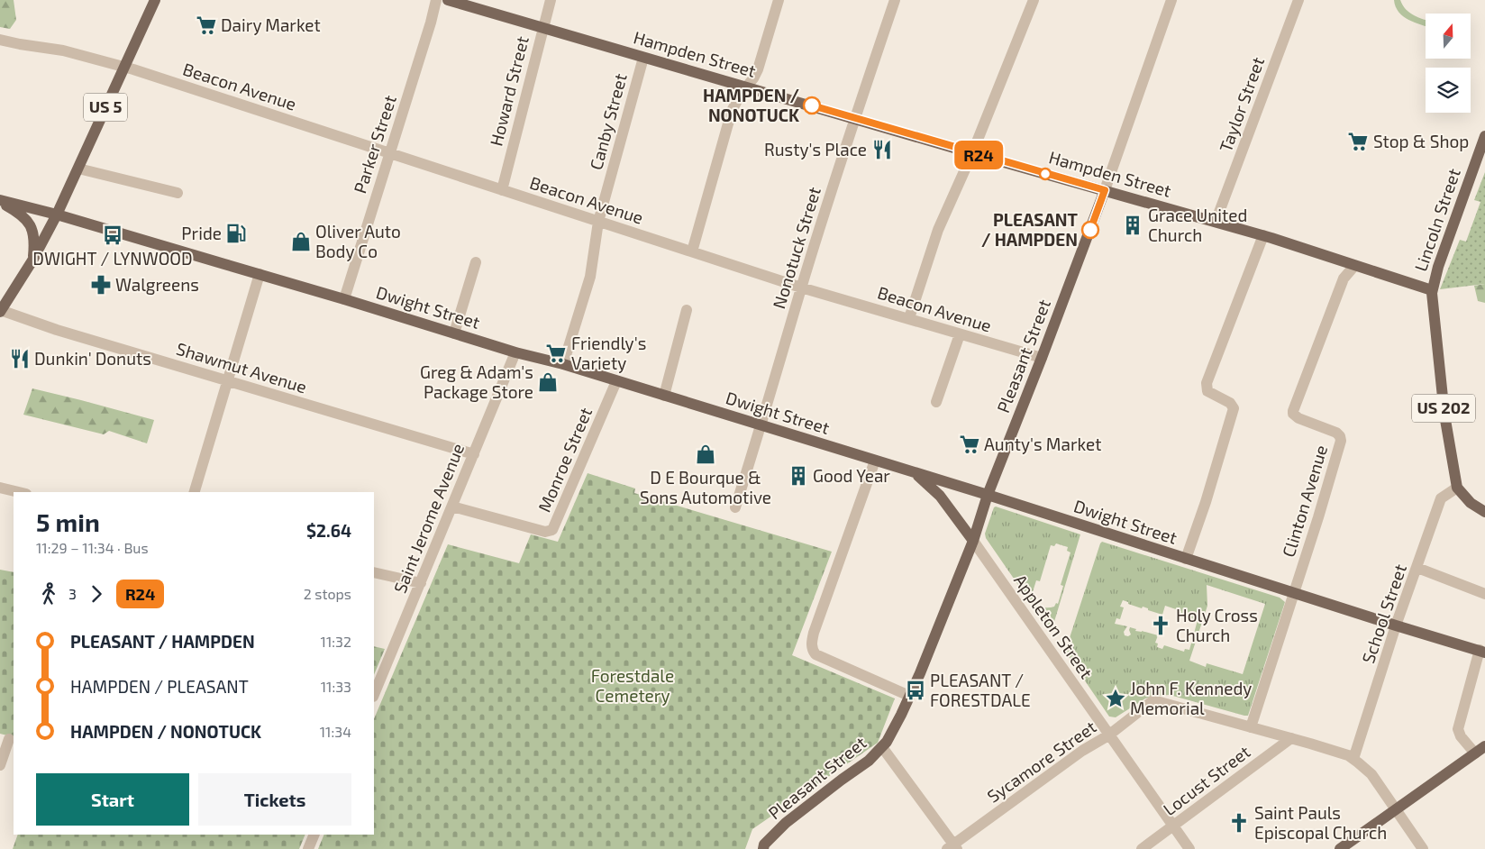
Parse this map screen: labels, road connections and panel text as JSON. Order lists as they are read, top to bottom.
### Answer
{
  "streets": {
    "main road": [
      "Hampden Street",
      "US 5",
      "Lincoln Street",
      "Dwight Street",
      "Pleasant Street",
      "US 202",
      "Appleton Street"
    ],
    "street": [
      "Beacon Avenue",
      "Howard Street",
      "Taylor Street",
      "Canby Street",
      "Parker Street",
      "Nonotuck Street",
      "Shawmut Avenue",
      "Monroe Street",
      "Clinton Avenue",
      "Saint Jerome Avenue",
      "School Street",
      "Sycamore Street",
      "Locust Street"
    ]
  },
  "crossings": [
    ["Hampden Street", "Howard Street"],
    ["Hampden Street", "Taylor Street"],
    ["Hampden Street", "Canby Street"],
    ["Hampden Street", "Lincoln Street"],
    ["Hampden Street", "Nonotuck Street"],
    ["Hampden Street", "Pleasant Street"],
    ["Hampden Street", "US 202"],
    ["Hampden Street", "Clinton Avenue"],
    ["Beacon Avenue", "Howard Street"],
    ["Beacon Avenue", "US 5"],
    ["Beacon Avenue", "Canby Street"],
    ["Beacon Avenue", "Parker Street"],
    ["Beacon Avenue", "Nonotuck Street"],
    ["Beacon Avenue", "Pleasant Street"],
    ["US 5", "Dwight Street"],
    ["US 5", "Shawmut Avenue"],
    ["Canby Street", "Dwight Street"],
    ["Parker Street", "Dwight Street"],
    ["Lincoln Street", "US 202"],
    ["Nonotuck Street", "Dwight Street"],
    ["Dwight Street", "Pleasant Street"],
    ["Dwight Street", "Monroe Street"],
    ["Dwight Street", "Clinton Avenue"],
    ["Dwight Street", "Saint Jerome Avenue"],
    ["Dwight Street", "School Street"],
    ["Dwight Street", "Appleton Street"],
    ["Pleasant Street", "Appleton Street"],
    ["Shawmut Avenue", "Saint Jerome Avenue"],
    ["US 202", "School Street"],
    ["Monroe Street", "Saint Jerome Avenue"],
    ["Clinton Avenue", "Sycamore Street"],
    ["Appleton Street", "Sycamore Street"],
    ["Appleton Street", "Locust Street"]
  ],
  "parks": ["Forestdale Cemetery"],
  "places": {
    "supermarket": [
      "Dairy Market",
      "Stop & Shop",
      "Friendly's Variety",
      "Aunty's Market"
    ],
    "other": ["HAMPDEN / NONOTUCK", "PLEASANT / HAMPDEN"],
    "restaurant": ["Rusty's Place", "Dunkin' Donuts"],
    "building": ["Grace United Church", "Good Year"],
    "fuel station": ["Pride"],
    "bus stop": ["DWIGHT / LYNWOOD", "PLEASANT / FORESTDALE"],
    "shop": ["Oliver Auto Body Co", "Greg & Adam's Package Store", "D E Bourque & Sons Automotive"],
    "pharmacy": ["Walgreens"],
    "church": ["Holy Cross Church", "Saint Pauls Episcopal Church"],
    "place": ["John F. Kennedy Memorial"]
  },
  "lines": ["bus line R24"],
  "north": "top",
  "page": {
    "on_map": "R24",
    "heading": ["5 min", "11:29 – 11:34 · Bus", "$2.64"],
    "legs": ["3", "R24", "2 stops"],
    "list": [
      {
        "name": "PLEASANT / HAMPDEN",
        "value": "11:32"
      },
      {
        "name": "HAMPDEN / PLEASANT",
        "value": "11:33"
      },
      {
        "name": "HAMPDEN / NONOTUCK",
        "value": "11:34"
      }
    ],
    "buttons": ["Start", "Tickets"]
  }
}
